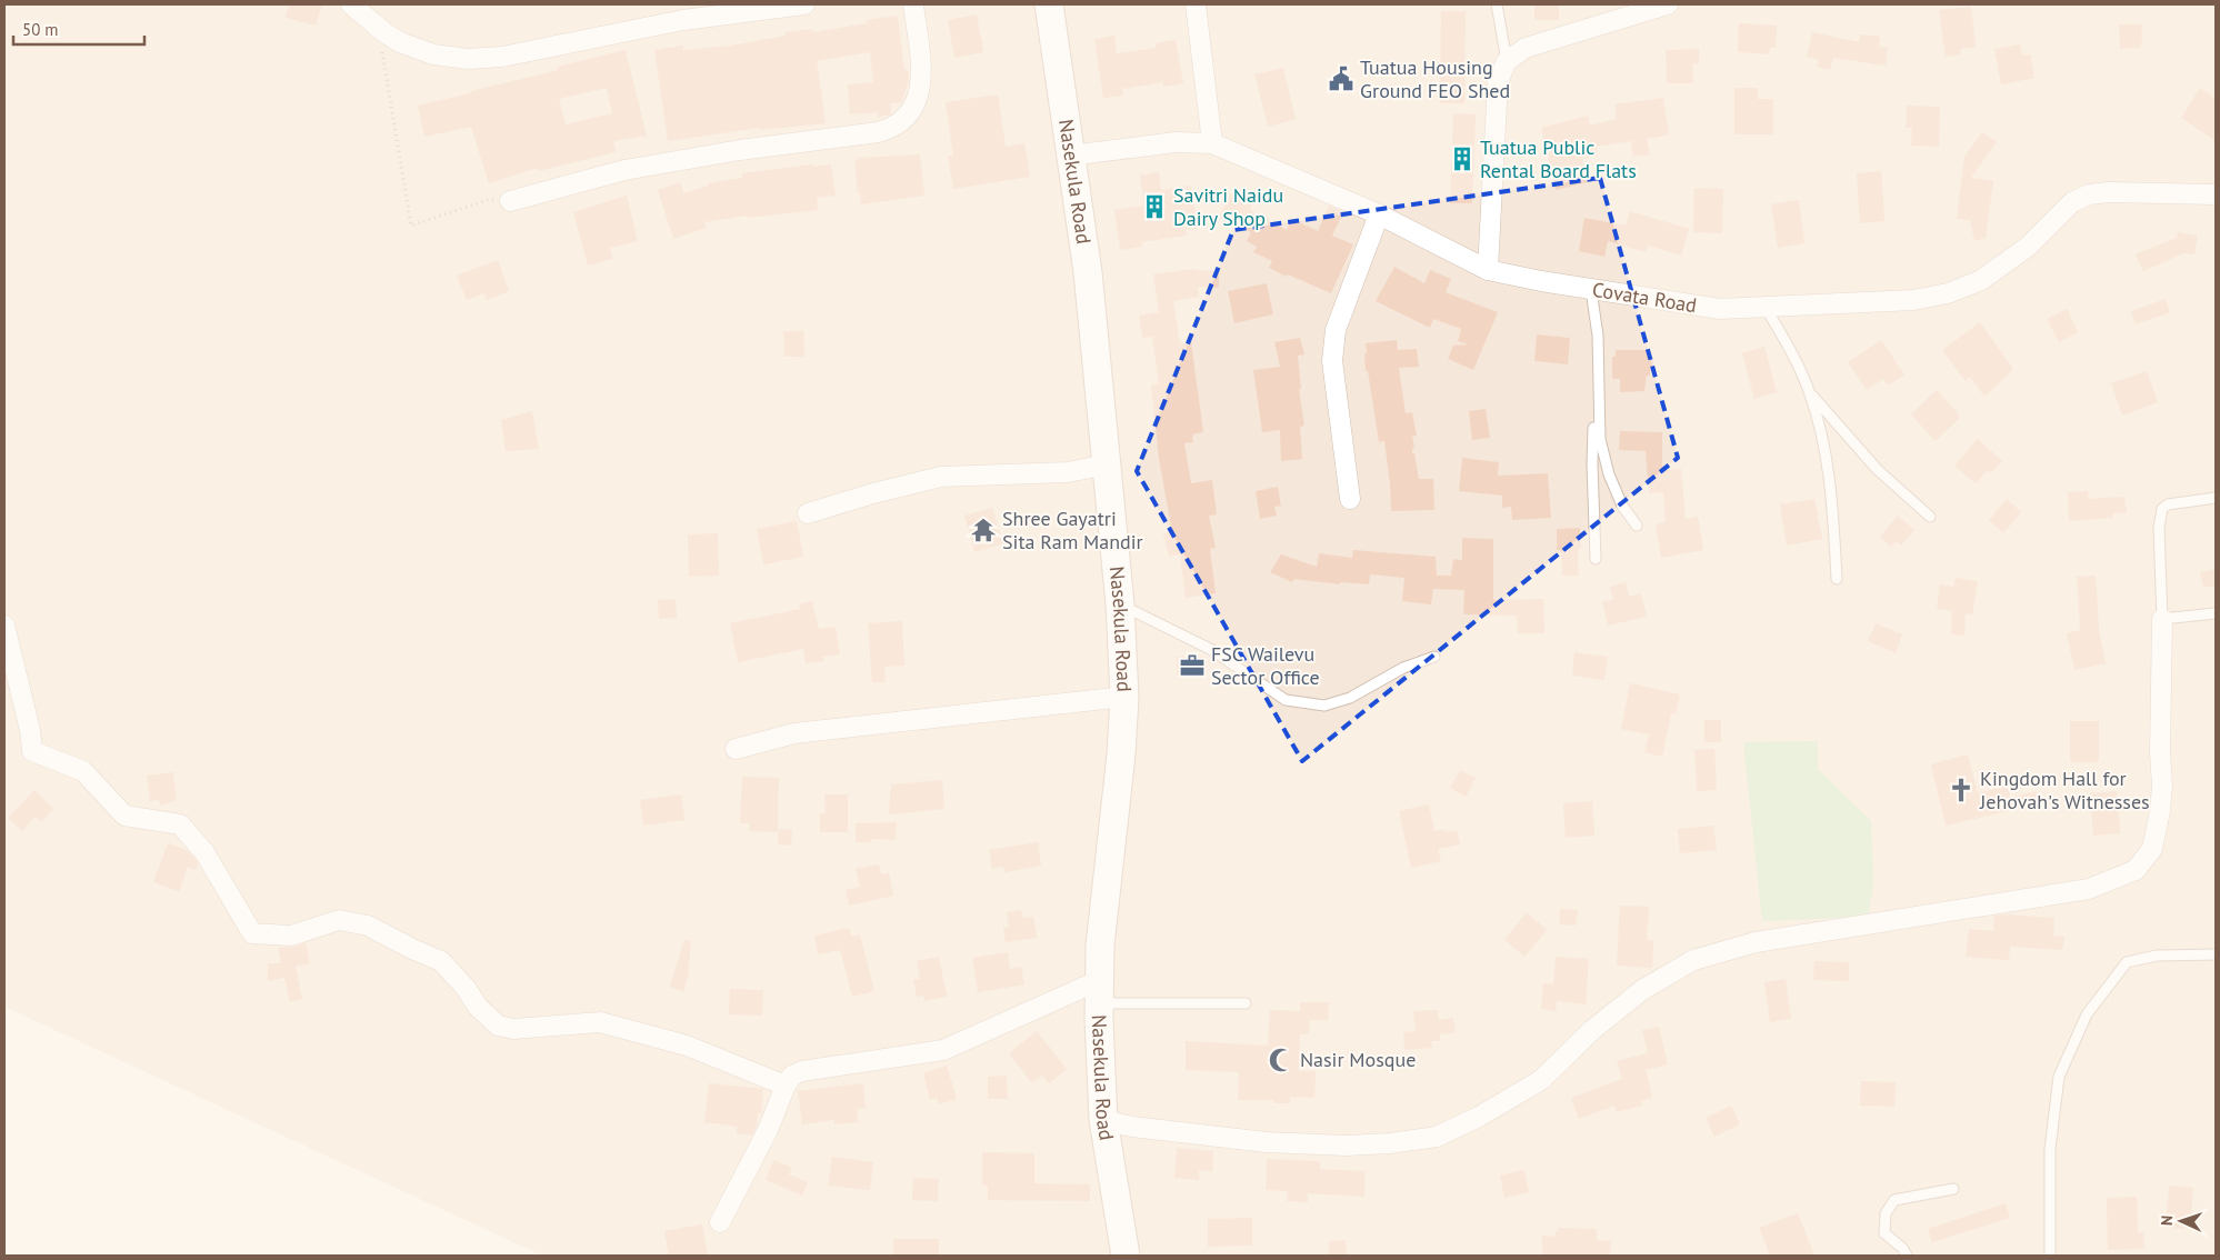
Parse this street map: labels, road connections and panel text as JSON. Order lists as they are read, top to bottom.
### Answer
{
  "streets": {
    "main road": ["Nasekula Road"],
    "street": ["Covata Road"]
  },
  "crossings": [
    ["Nasekula Road", "Covata Road"]
  ],
  "places": {
    "public building": ["Tuatua Housing Ground FEO Shed"],
    "building": ["Tuatua Public Rental Board Flats", "Savitri Naidu Dairy Shop"],
    "temple": ["Shree Gayatri Sita Ram Mandir"],
    "office": ["FSC Wailevu Sector Office"],
    "church": ["Kingdom Hall for Jehovah's Witnesses"],
    "mosque": ["Nasir Mosque"]
  },
  "scale_bar": "50 m",
  "north": "left"
}
